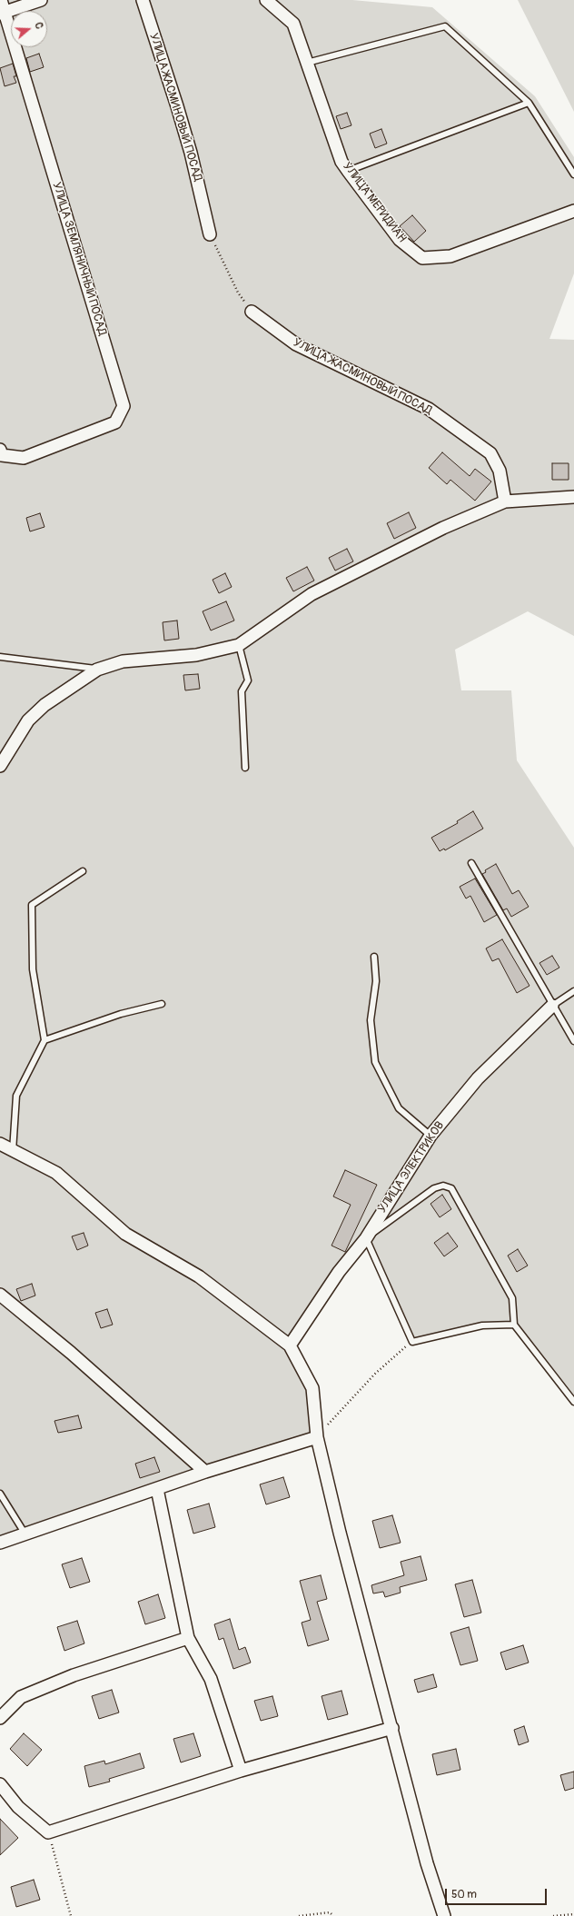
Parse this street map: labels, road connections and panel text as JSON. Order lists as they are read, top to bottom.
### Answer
{
  "streets": {
    "street": [
      "УЛИЦА ЖАСМИНОВЫЙ ПОСАД",
      "УЛИЦА МЕРИДИАН",
      "УЛИЦА ЗЕМЛЯНИЧНЫЙ ПОСАД",
      "УЛИЦА ЭЛЕКТРИКОВ"
    ]
  },
  "scale_bar": "50 m",
  "north": "right"
}
